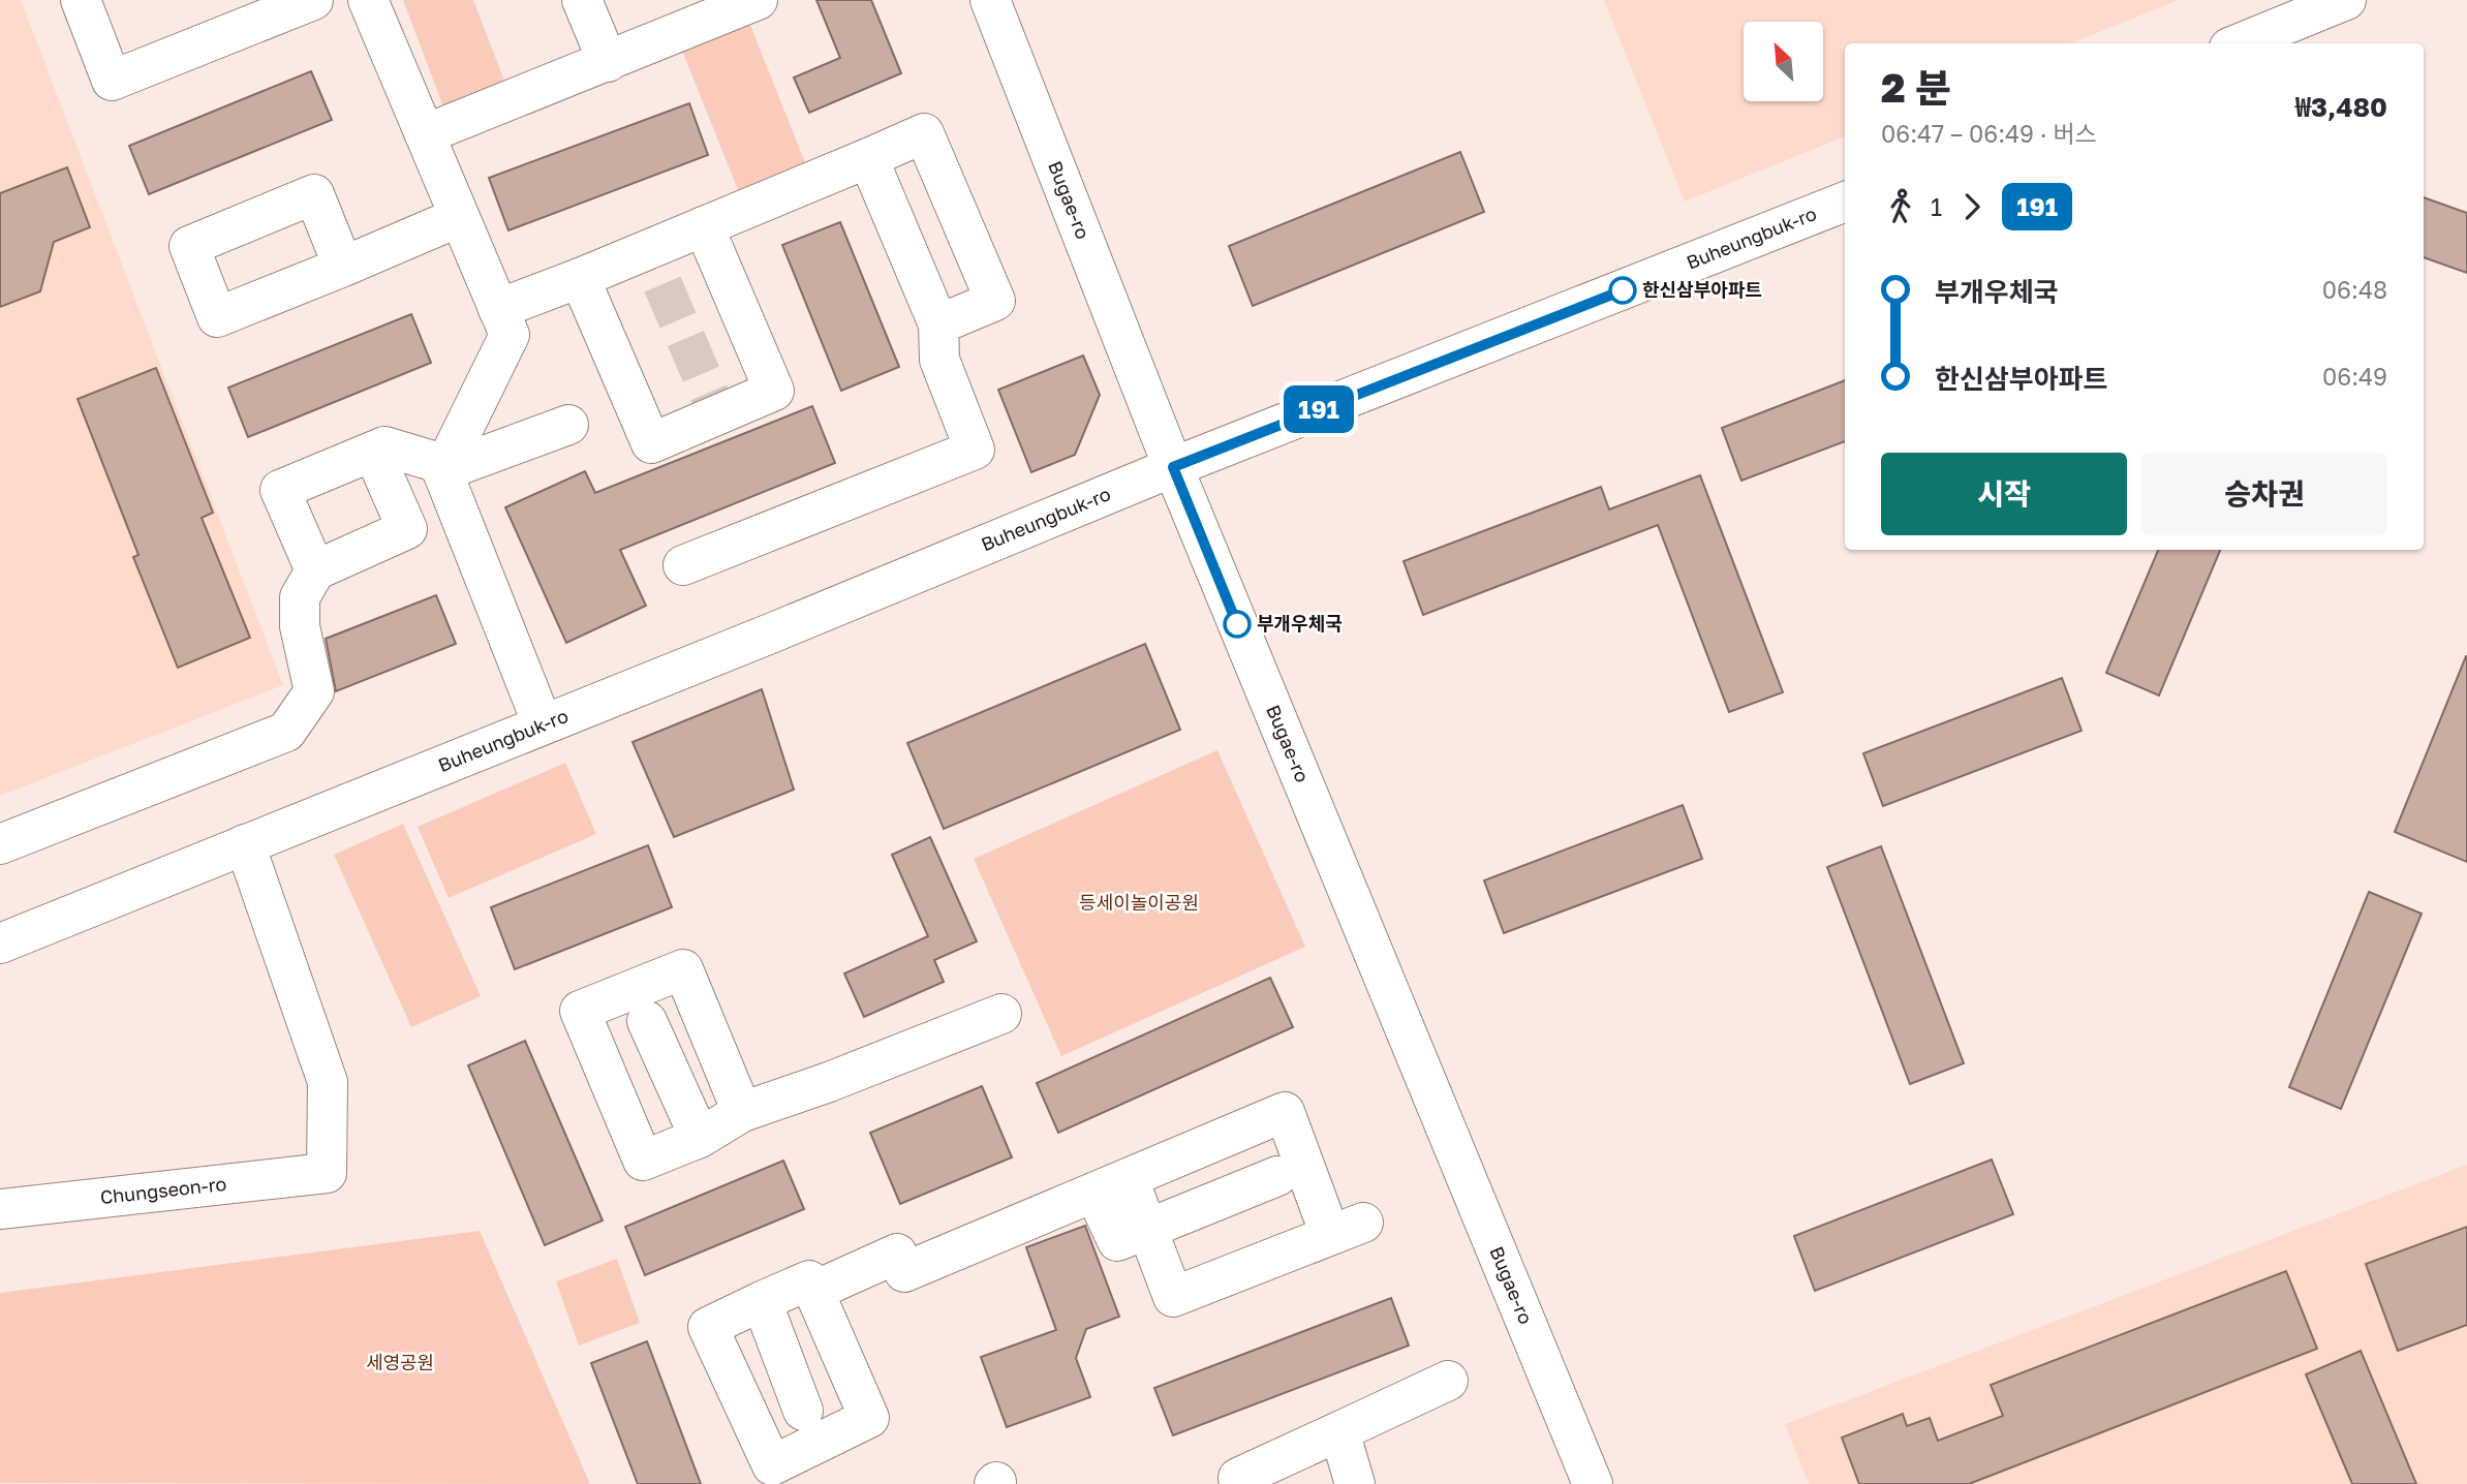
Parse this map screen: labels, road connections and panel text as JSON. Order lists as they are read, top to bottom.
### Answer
{
  "streets": {
    "street": ["Bugae-ro", "Buheungbuk-ro", "Chungseon-ro"]
  },
  "crossings": [
    ["Bugae-ro", "Buheungbuk-ro"],
    ["Buheungbuk-ro", "Chungseon-ro"]
  ],
  "parks": ["등세이놀이공원", "세영공원"],
  "places": ["한신삼부아파트", "부개우체국"],
  "lines": ["bus line 191"],
  "north": "top left",
  "page": {
    "on_map": "191",
    "heading": ["2 분", "06:47 – 06:49 · 버스", "₩3,480"],
    "legs": ["1", "191"],
    "list": [
      {
        "name": "부개우체국",
        "value": "06:48"
      },
      {
        "name": "한신삼부아파트",
        "value": "06:49"
      }
    ],
    "buttons": ["시작", "승차권"]
  }
}
